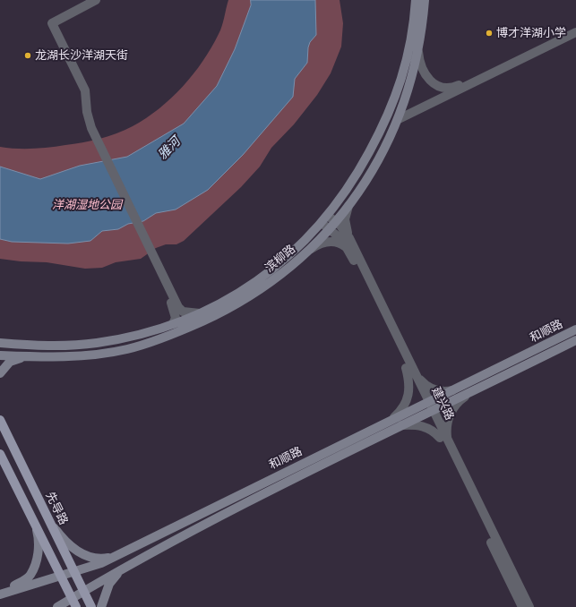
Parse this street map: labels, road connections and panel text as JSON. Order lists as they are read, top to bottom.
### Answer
{
  "streets": {
    "main road": ["滨柳路", "和顺路", "先导路"],
    "street": ["建兴路"]
  },
  "crossings": [
    ["滨柳路", "建兴路"],
    ["和顺路", "建兴路"],
    ["和顺路", "先导路"]
  ],
  "water": ["雅河"],
  "parks": ["洋湖湿地公园"],
  "places": ["博才洋湖小学", "龙湖长沙洋湖天街"]
}
